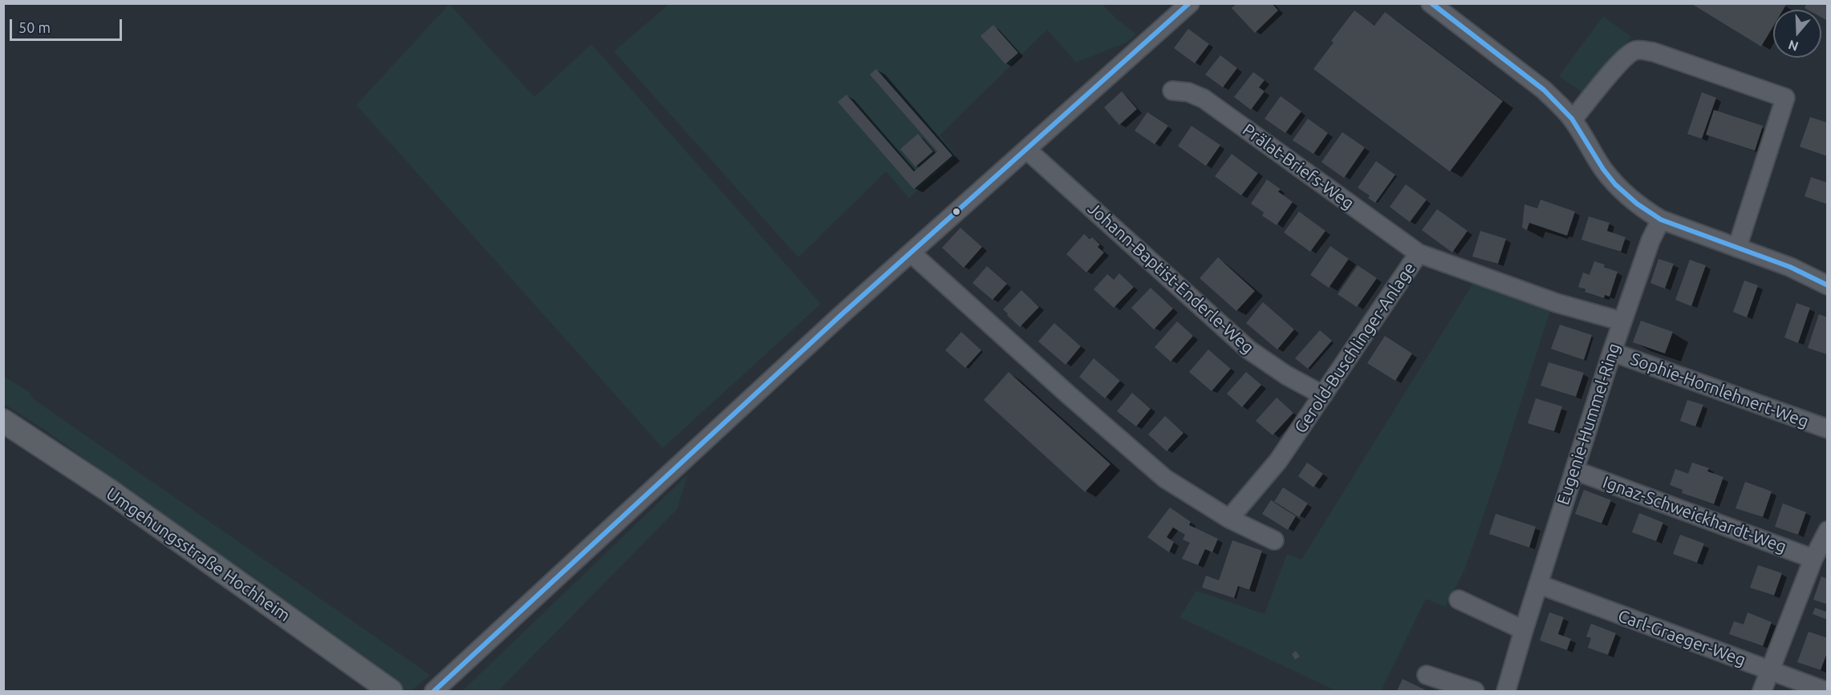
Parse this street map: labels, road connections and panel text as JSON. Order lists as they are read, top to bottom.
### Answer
{
  "streets": {
    "main road": ["Umgehungsstraße Hochheim"],
    "street": [
      "Prälat-Briefs-Weg",
      "Johann-Baptist-Enderle-Weg",
      "Gerold-Buschlinger-Anlage",
      "Sophie-Hornlehnert-Weg",
      "Eugenie-Hummel-Ring",
      "Ignaz-Schweickhardt-Weg",
      "Carl-Graeger-Weg"
    ]
  },
  "crossings": [
    ["Prälat-Briefs-Weg", "Gerold-Buschlinger-Anlage"],
    ["Johann-Baptist-Enderle-Weg", "Gerold-Buschlinger-Anlage"],
    ["Gerold-Buschlinger-Anlage", "Eugenie-Hummel-Ring"],
    ["Sophie-Hornlehnert-Weg", "Eugenie-Hummel-Ring"],
    ["Eugenie-Hummel-Ring", "Ignaz-Schweickhardt-Weg"],
    ["Eugenie-Hummel-Ring", "Carl-Graeger-Weg"]
  ],
  "scale_bar": "50 m",
  "north": "bottom"
}
